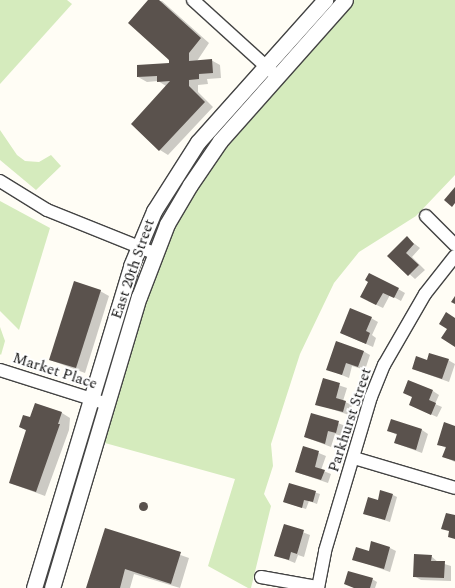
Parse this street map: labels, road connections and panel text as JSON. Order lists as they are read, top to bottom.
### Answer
{
  "streets": {
    "street": ["East 20th Street", "Market Place", "Parkhurst Street"]
  },
  "crossings": [
    ["East 20th Street", "Market Place"]
  ]
}
